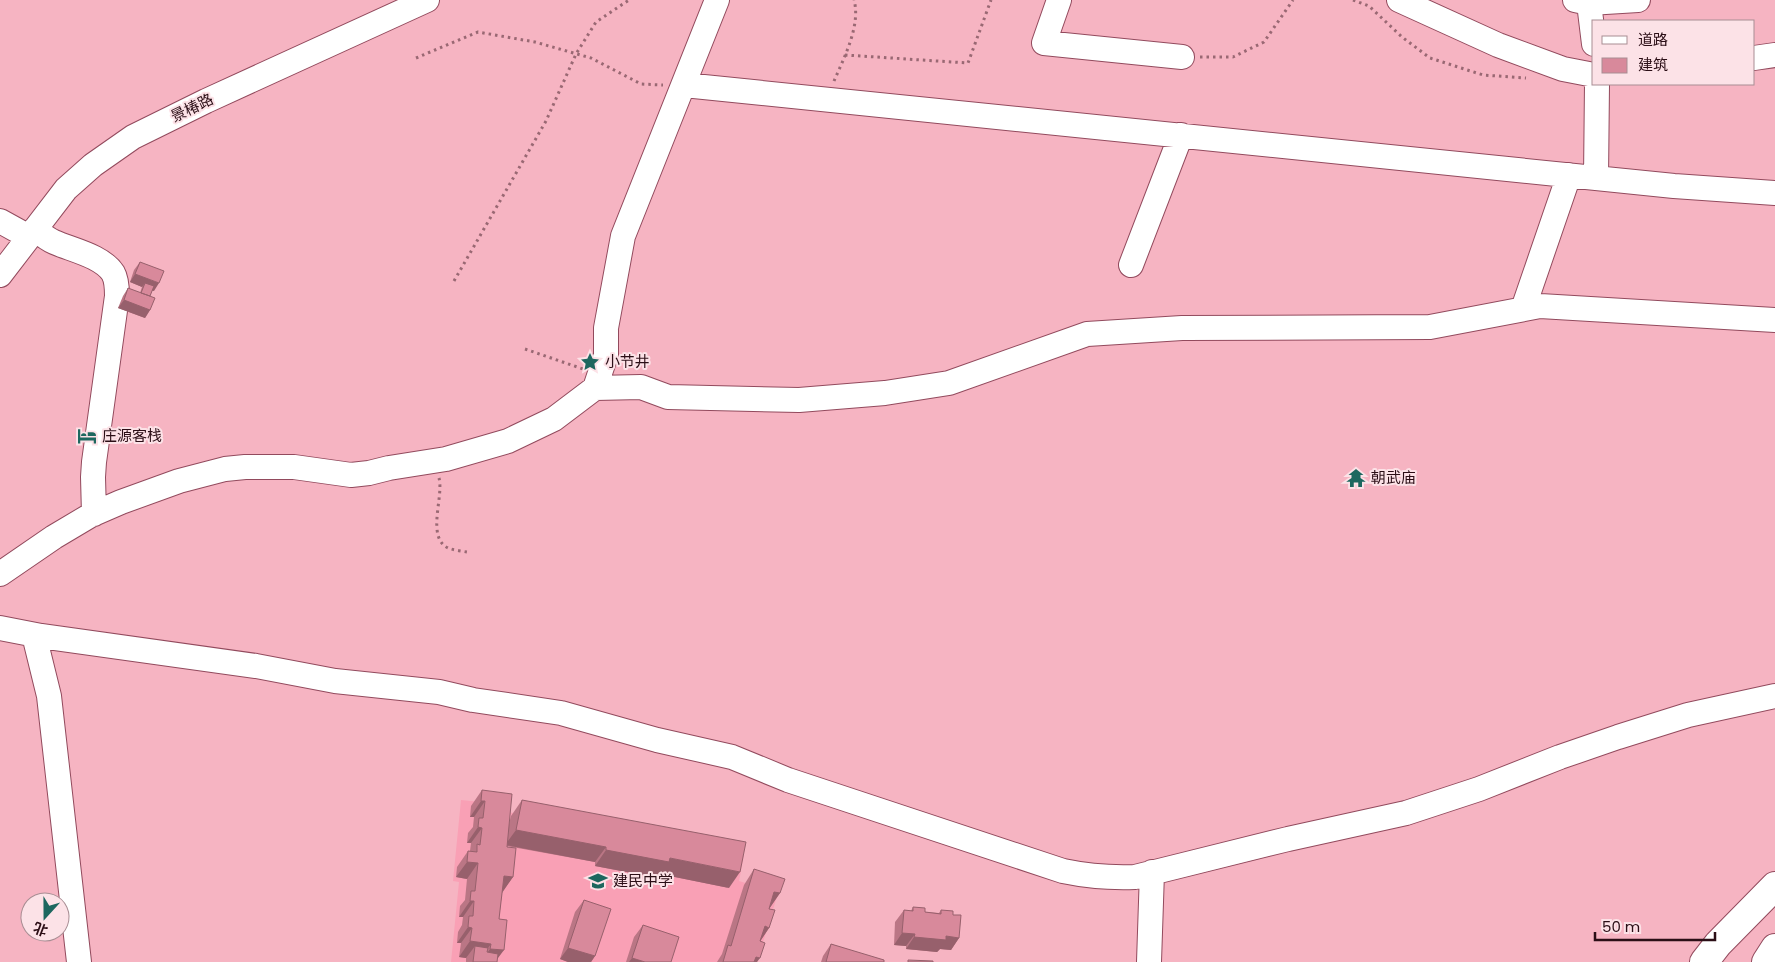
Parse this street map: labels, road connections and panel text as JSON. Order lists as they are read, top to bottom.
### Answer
{
  "streets": {
    "street": ["景椿路"]
  },
  "places": {
    "place": ["小节井"],
    "hotel": ["庄源客栈"],
    "temple": ["朝武庙"],
    "school or university": ["建民中学"]
  },
  "legend": ["道路", "建筑"],
  "scale_bar": "50 m",
  "north": "bottom"
}
